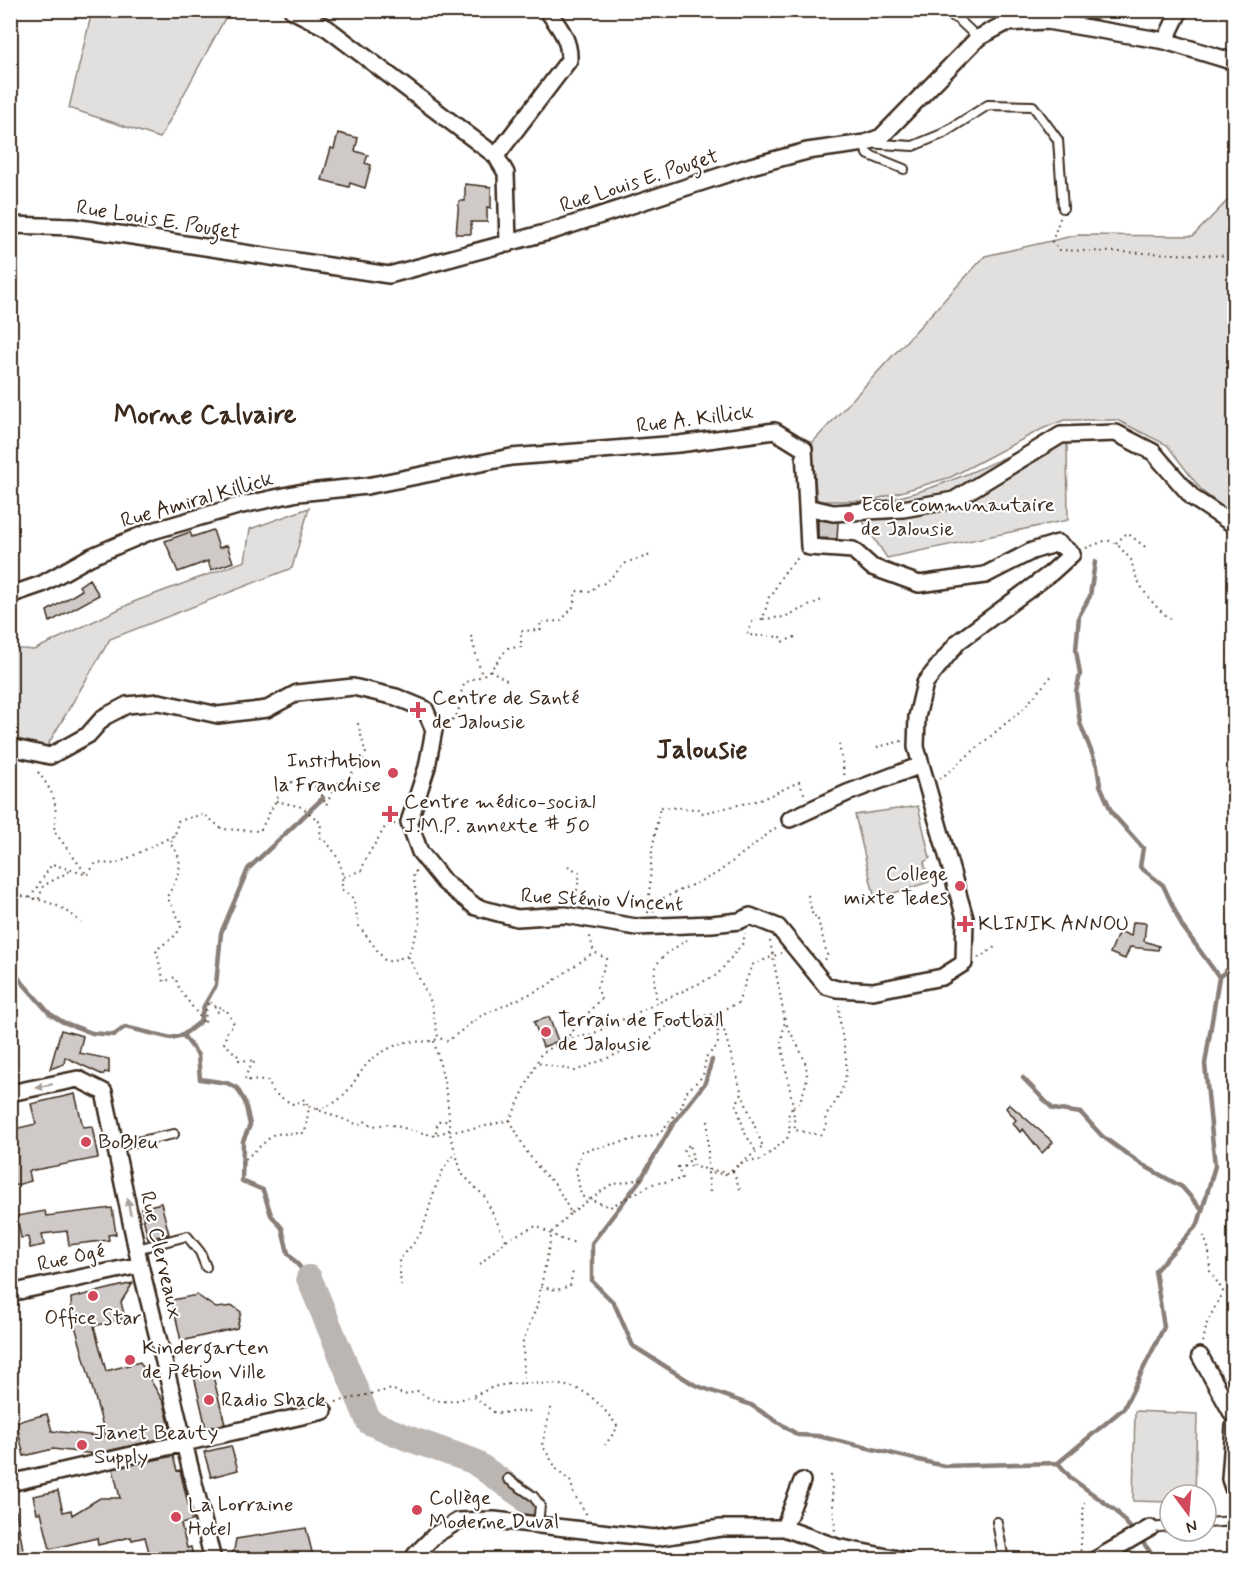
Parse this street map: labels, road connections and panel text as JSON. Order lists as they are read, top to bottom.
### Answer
{
  "streets": {
    "street": [
      "Rue Louis E. Pouget",
      "Rue A. Killick",
      "Rue Amiral Killick",
      "Rue Sténio Vincent",
      "Rue Clerveaux",
      "Rue Ogé"
    ]
  },
  "crossings": [
    ["Rue A. Killick", "Rue Amiral Killick"],
    ["Rue Clerveaux", "Rue Ogé"]
  ],
  "districts": ["Morne Calvaire", "Jalousie"],
  "places": {
    "other": [
      "Ecole communautaire de Jalousie",
      "Institution la Franchise",
      "College mixte Tedes",
      "Terrain de Football de Jalousie",
      "BoBleu",
      "Office Star",
      "Kindergarten de Pétion Ville",
      "Radio Shack",
      "Janet Beauty Supply",
      "Collège Moderne Duval",
      "La Lorraine Hotel"
    ],
    "health": ["Centre de Santé de Jalousie", "Centre médico-social J.M.P. annexte # 50", "KLINIK ANNOU"]
  },
  "north": "bottom"
}
